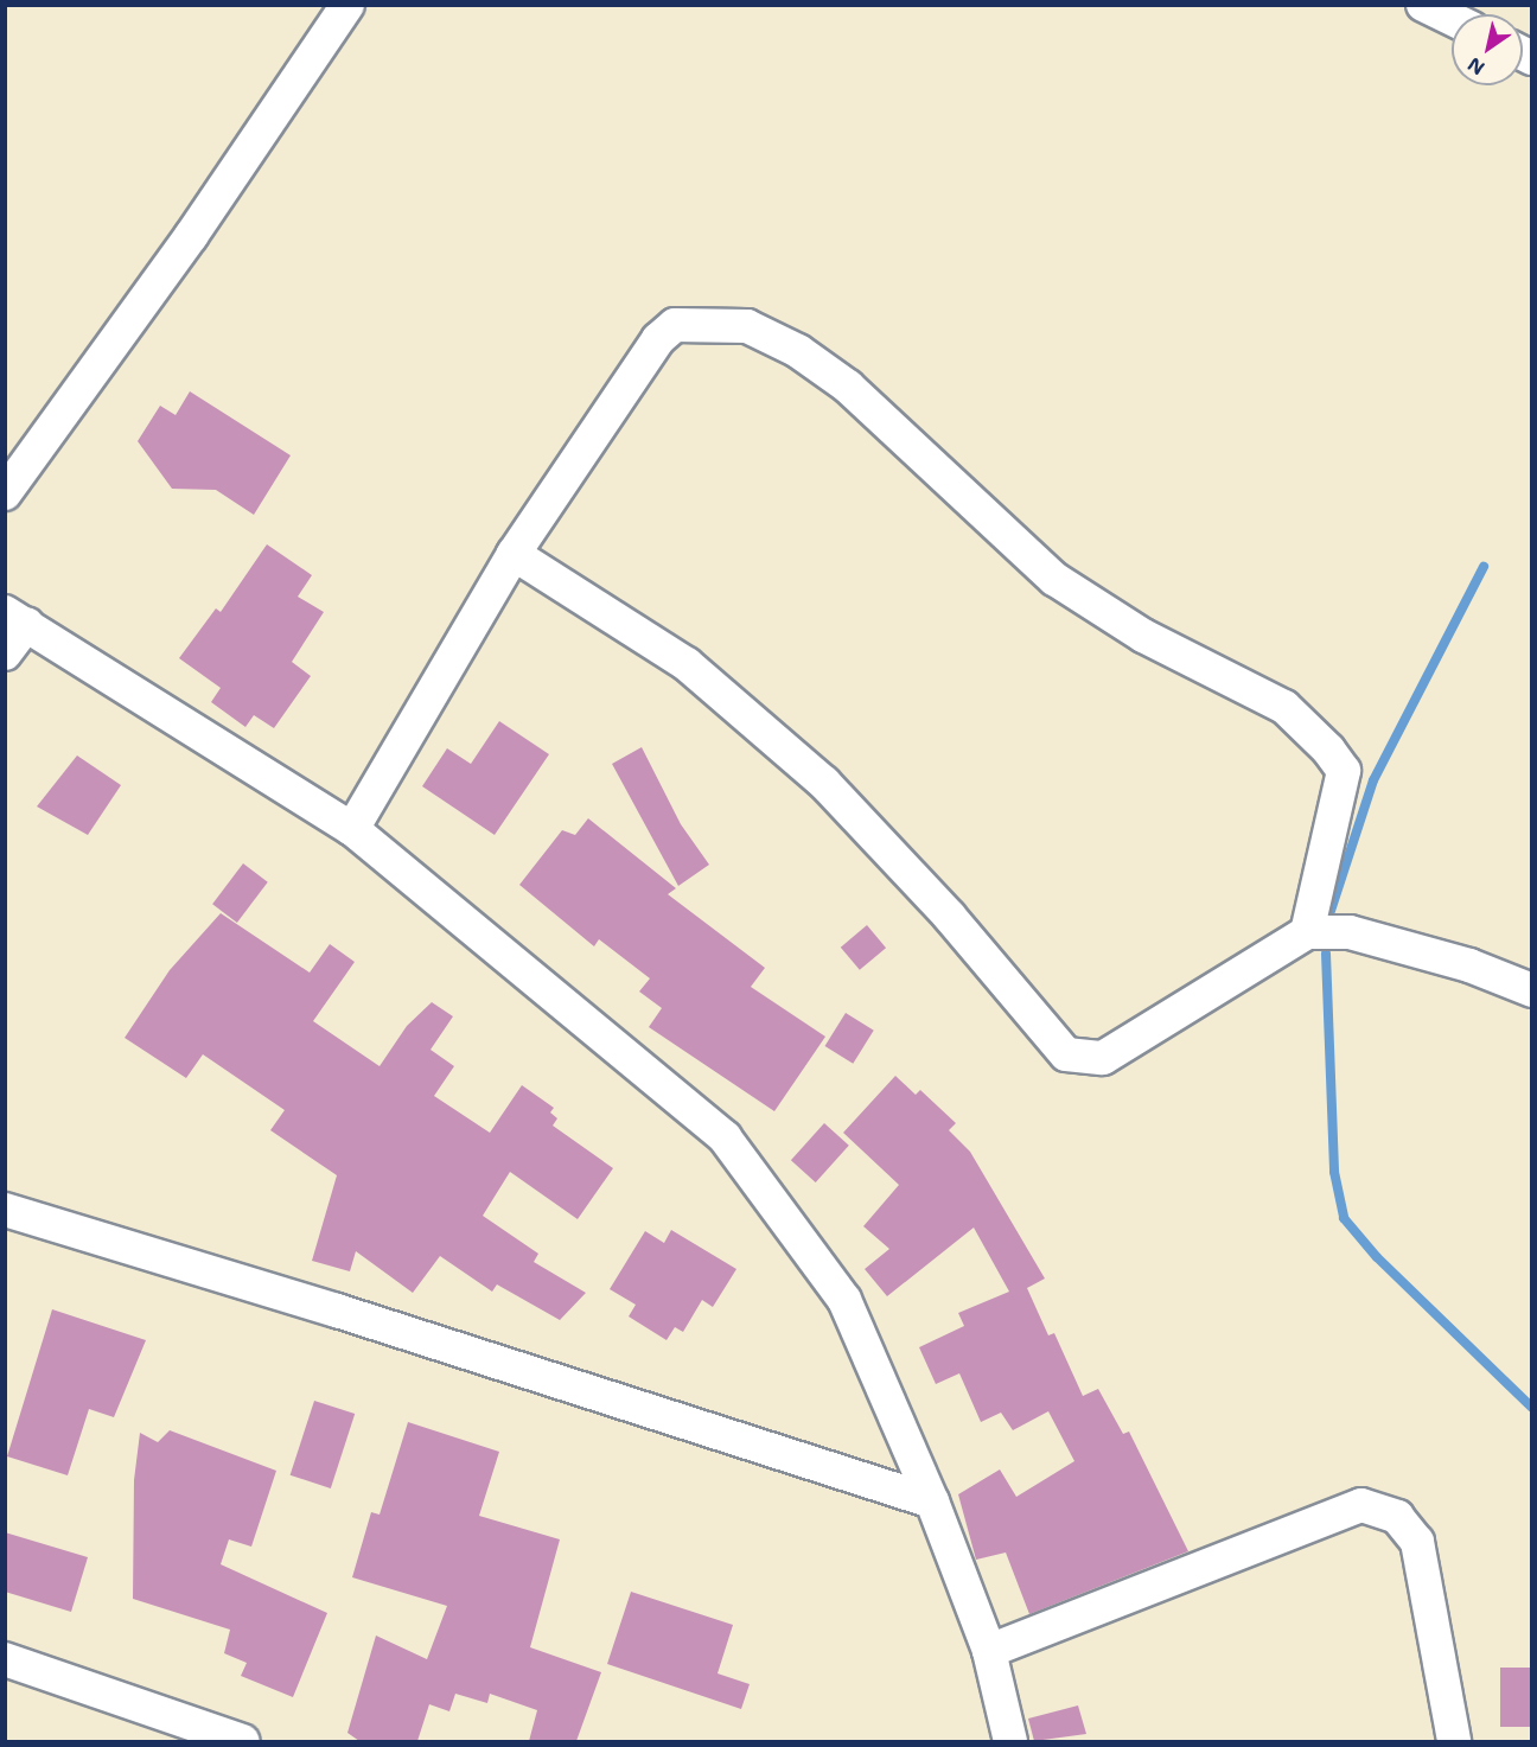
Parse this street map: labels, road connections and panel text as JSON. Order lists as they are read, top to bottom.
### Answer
{
  "north": "bottom left"
}
